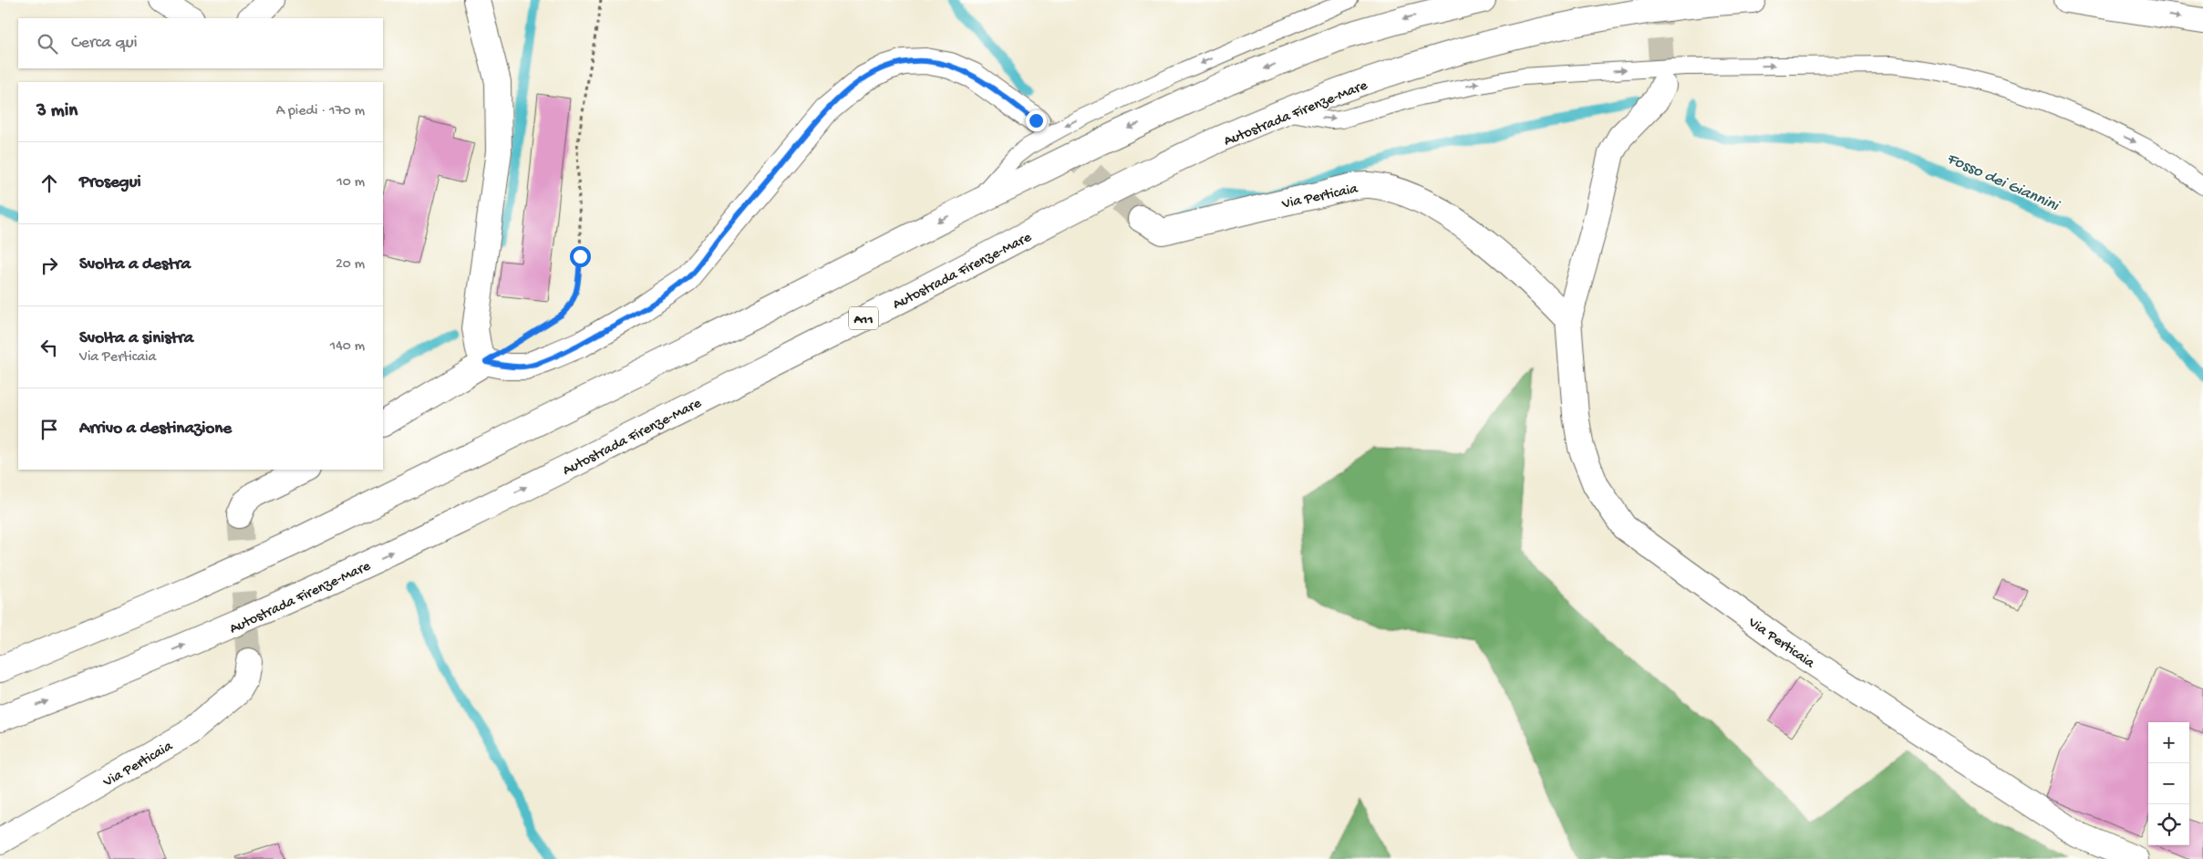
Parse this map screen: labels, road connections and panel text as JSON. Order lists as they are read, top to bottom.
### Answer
{
  "streets": {
    "main road": ["Autostrada Firenze-Mare", "Via Perticaia", "A11"]
  },
  "water": ["Fosso dei Giannini"],
  "page": {
    "search": "Cerca qui",
    "heading": ["3 min", "A piedi · 170 m"],
    "list": [
      ["Prosegui", "10 m"],
      ["Svolta a destra", "20 m"],
      ["Svolta a sinistra", "Via Perticaia", "140 m"],
      "Arrivo a destinazione"
    ],
    "map_buttons": ["+", "−"]
  }
}
